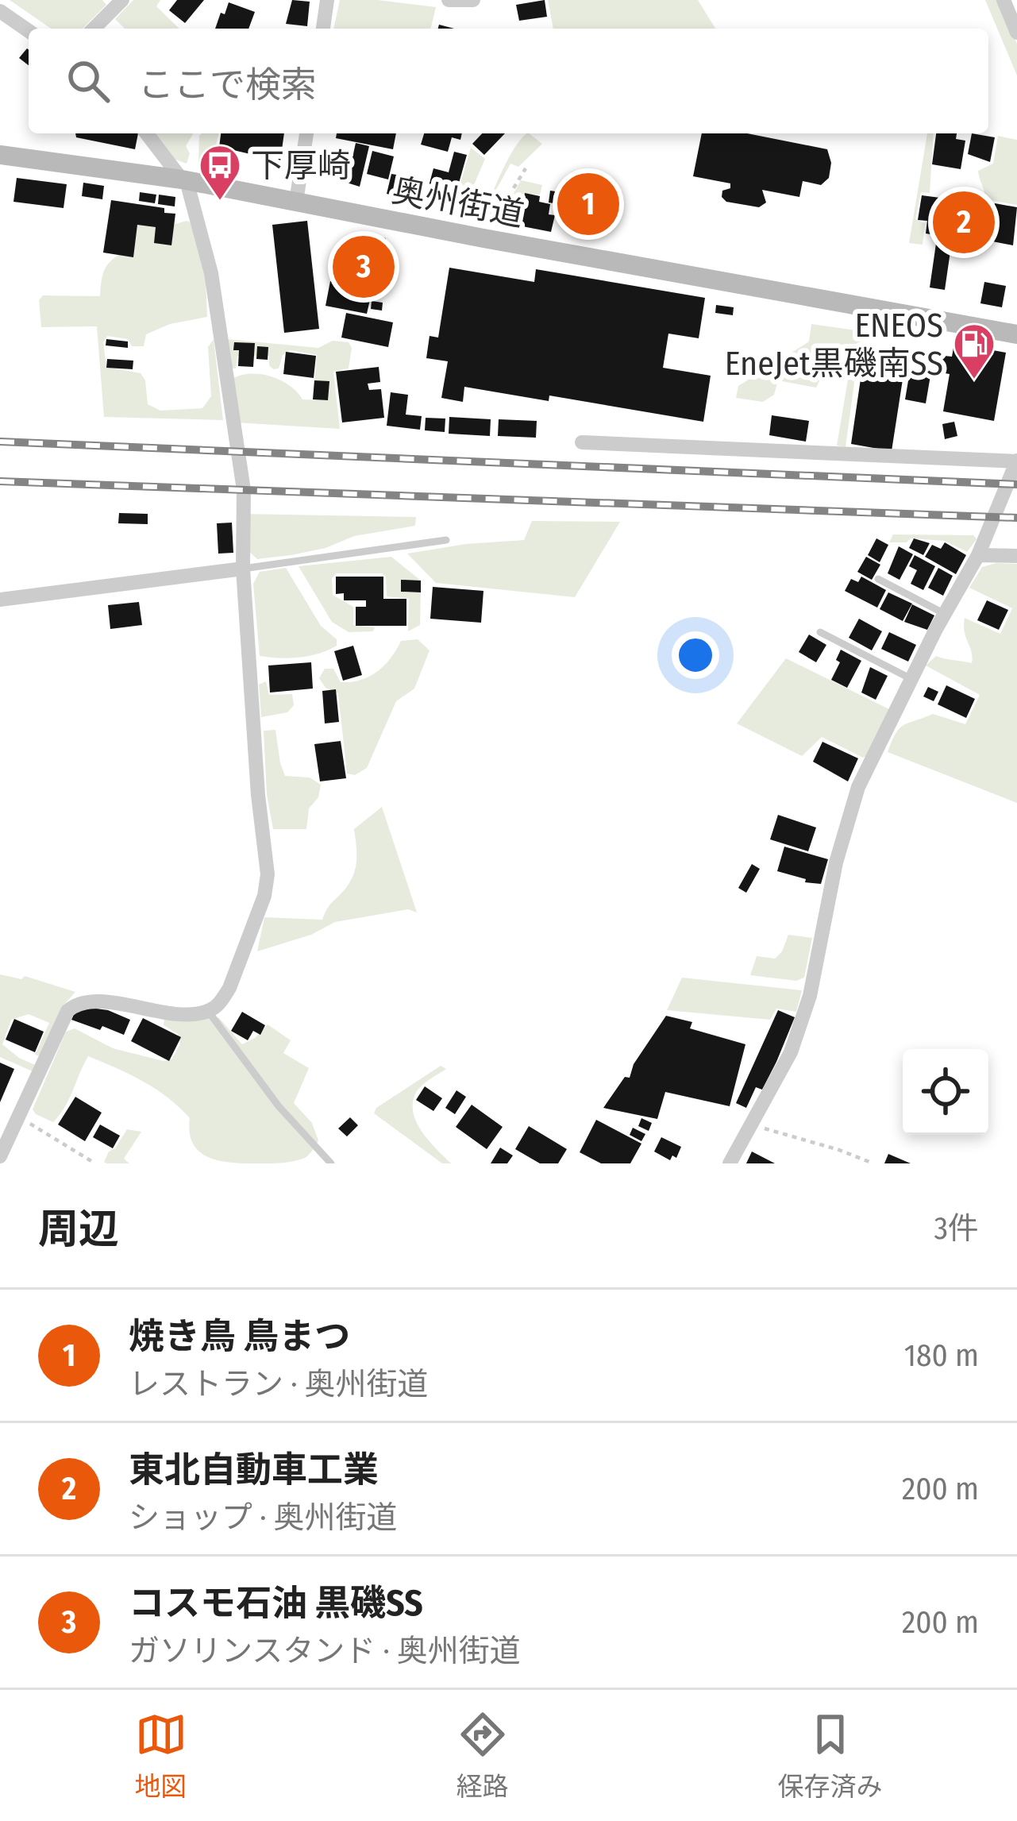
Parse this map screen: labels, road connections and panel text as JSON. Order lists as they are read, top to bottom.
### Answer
{
  "streets": {
    "main road": ["奥州街道"]
  },
  "places": {
    "bus stop": ["下厚崎"],
    "fuel station": ["ENEOS EneJet黒磯南SS"]
  },
  "page": {
    "search": "ここで検索",
    "pins": ["1", "2", "3"],
    "heading": ["周辺", "3件"],
    "list": [
      {
        "mark": "1",
        "name": "焼き鳥 鳥まつ",
        "note": "レストラン · 奥州街道",
        "value": "180 m"
      },
      {
        "mark": "2",
        "name": "東北自動車工業",
        "note": "ショップ · 奥州街道",
        "value": "200 m"
      },
      {
        "mark": "3",
        "name": "コスモ石油 黒磯SS",
        "note": "ガソリンスタンド · 奥州街道",
        "value": "200 m"
      }
    ],
    "nav": ["地図", "経路", "保存済み"]
  }
}
